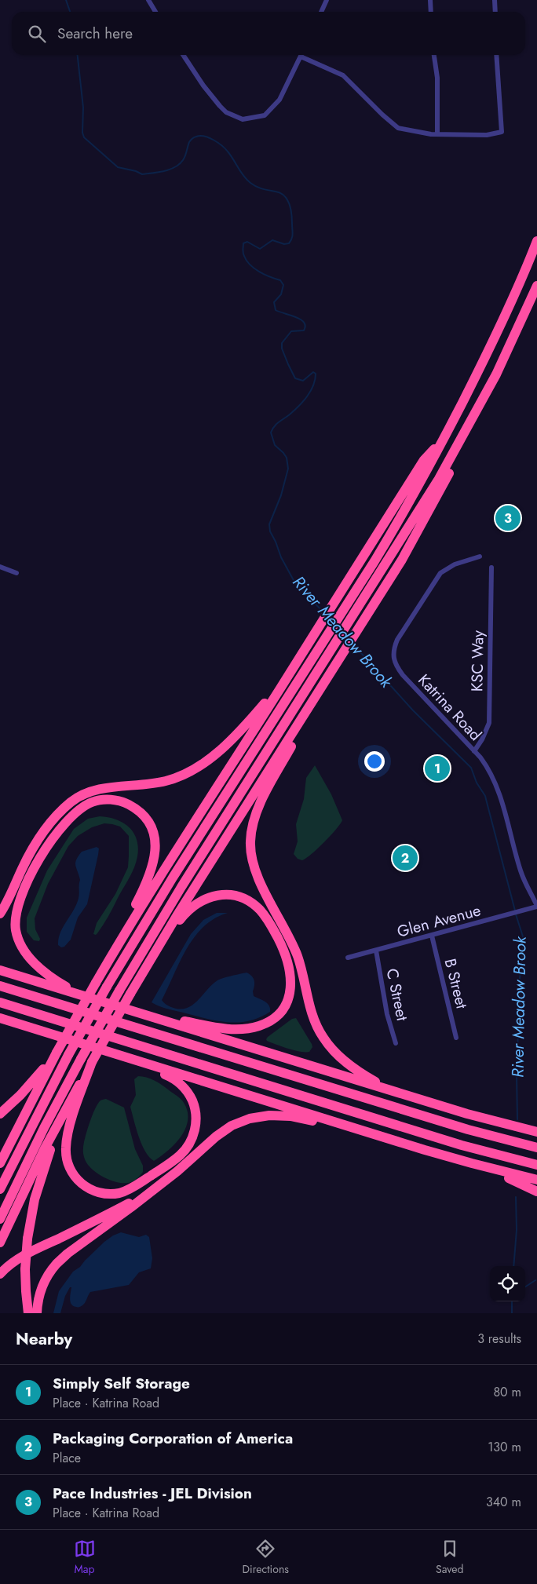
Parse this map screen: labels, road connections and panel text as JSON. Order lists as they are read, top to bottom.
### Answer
{
  "streets": {
    "street": [
      "KSC Way",
      "Katrina Road",
      "Glen Avenue",
      "B Street",
      "C Street"
    ]
  },
  "crossings": [
    ["KSC Way", "Katrina Road"],
    ["Katrina Road", "Glen Avenue"],
    ["Glen Avenue", "B Street"],
    ["Glen Avenue", "C Street"]
  ],
  "water": ["River Meadow Brook"],
  "page": {
    "search": "Search here",
    "pins": ["3", "1", "2"],
    "heading": ["Nearby", "3 results"],
    "list": [
      {
        "mark": "1",
        "name": "Simply Self Storage",
        "note": "Place · Katrina Road",
        "value": "80 m"
      },
      {
        "mark": "2",
        "name": "Packaging Corporation of America",
        "note": "Place",
        "value": "130 m"
      },
      {
        "mark": "3",
        "name": "Pace Industries - JEL Division",
        "note": "Place · Katrina Road",
        "value": "340 m"
      }
    ],
    "nav": ["Map", "Directions", "Saved"]
  }
}
